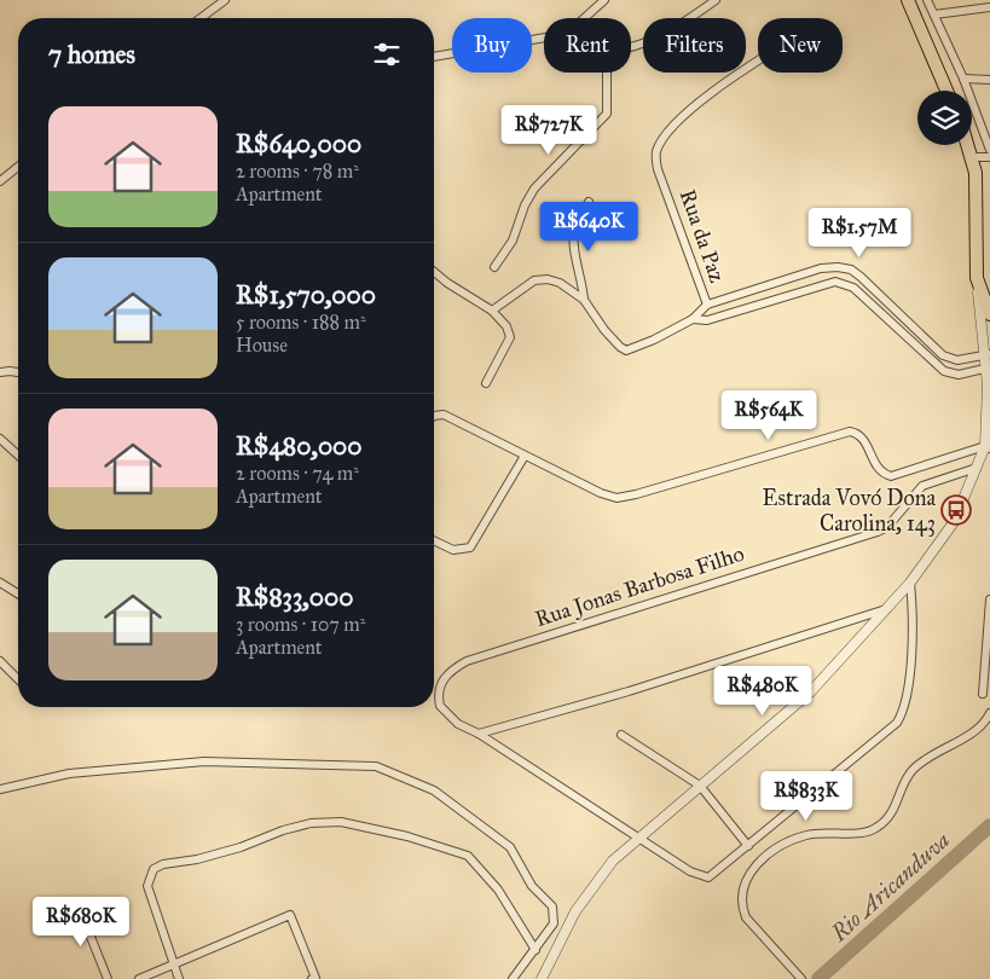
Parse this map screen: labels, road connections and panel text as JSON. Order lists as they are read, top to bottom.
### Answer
{
  "streets": {
    "street": ["Rua da Paz", "Rua Jonas Barbosa Filho"]
  },
  "water": ["Rio Aricanduva"],
  "places": {
    "bus stop": ["Estrada Vovó Dona Carolina, 143"]
  },
  "page": {
    "chip": [
      "Buy",
      "Rent",
      "Filters",
      "New"
    ],
    "heading": "7 homes",
    "list": [
      {
        "name": "R$640,000",
        "note": "2 rooms · 78 m² · Apartment"
      },
      {
        "name": "R$1,570,000",
        "note": "5 rooms · 188 m² · House"
      },
      {
        "name": "R$480,000",
        "note": "2 rooms · 74 m² · Apartment"
      },
      {
        "name": "R$833,000",
        "note": "3 rooms · 107 m² · Apartment"
      }
    ],
    "price": [
      "R$727K",
      "R$640K",
      "R$1.57M",
      "R$564K",
      "R$480K",
      "R$833K",
      "R$680K"
    ]
  }
}
